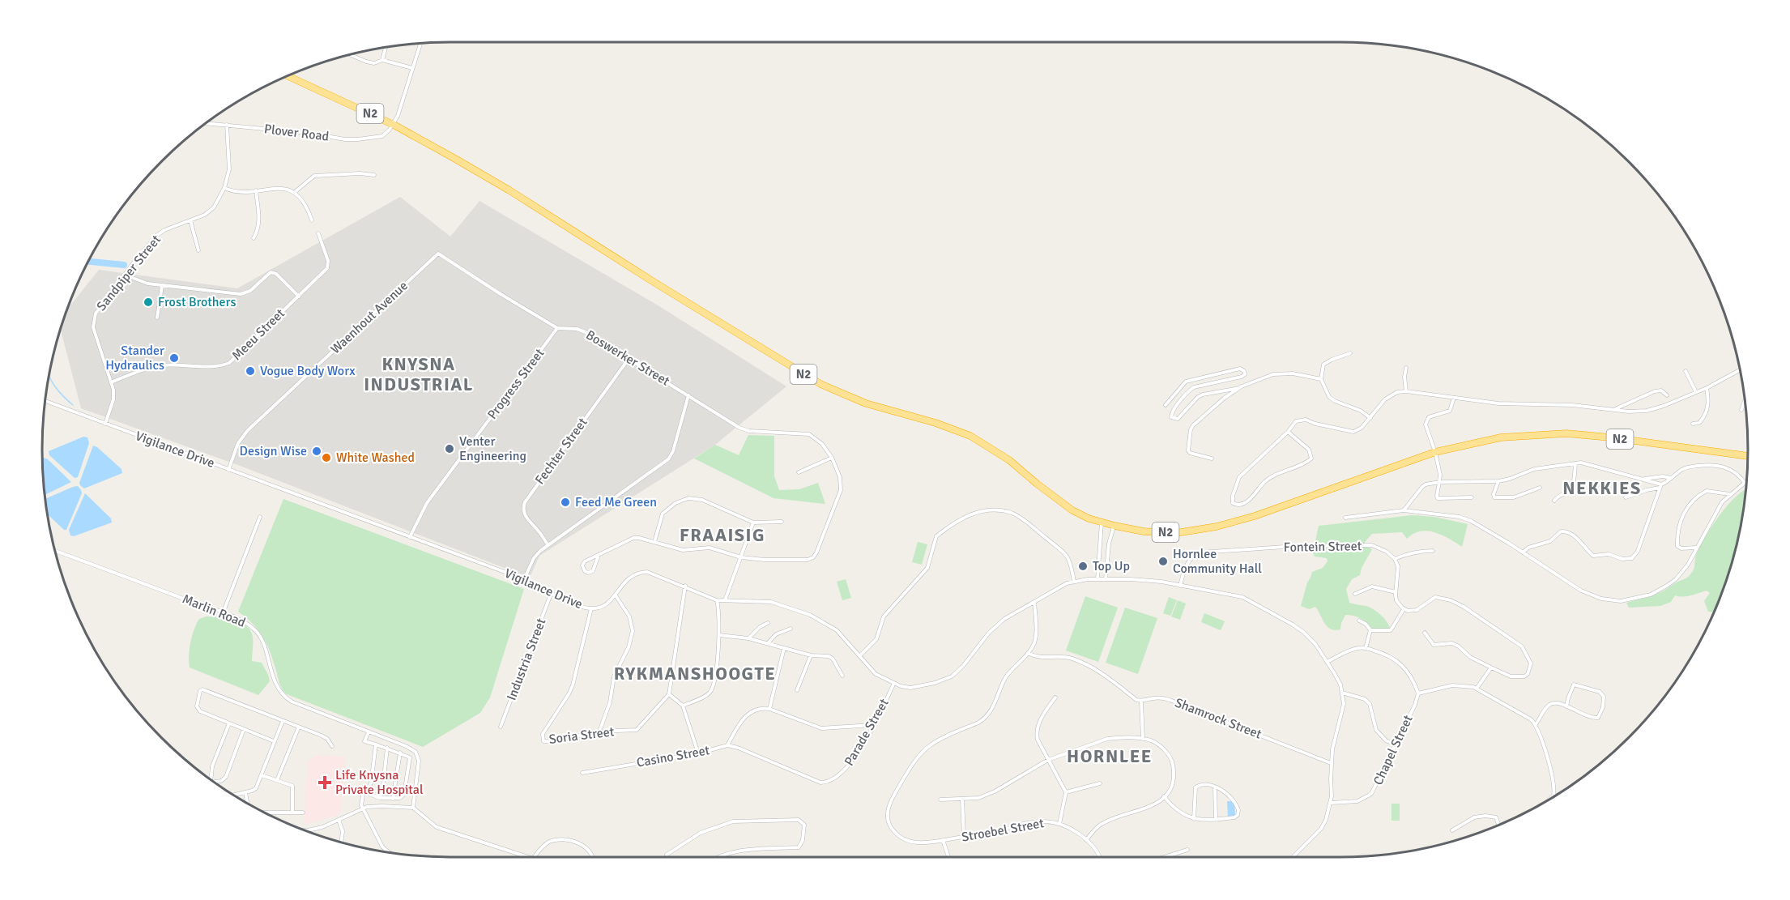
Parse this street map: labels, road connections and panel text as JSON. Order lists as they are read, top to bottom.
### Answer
{
  "streets": {
    "highway": ["N2"],
    "street": [
      "Plover Road",
      "Sandpiper Street",
      "Waenhout Avenue",
      "Meeu Street",
      "Boswerker Street",
      "Progress Street",
      "Vigilance Drive",
      "Fechter Street",
      "Fontein Street",
      "Marlin Road",
      "Industria Street",
      "Shamrock Street",
      "Parade Street",
      "Soria Street",
      "Chapel Street",
      "Casino Street",
      "Stroebel Street"
    ]
  },
  "crossings": [
    ["N2", "Plover Road"],
    ["Plover Road", "Sandpiper Street"],
    ["Sandpiper Street", "Meeu Street"],
    ["Sandpiper Street", "Vigilance Drive"],
    ["Waenhout Avenue", "Boswerker Street"],
    ["Waenhout Avenue", "Vigilance Drive"],
    ["Boswerker Street", "Progress Street"],
    ["Boswerker Street", "Fechter Street"],
    ["Progress Street", "Vigilance Drive"],
    ["Vigilance Drive", "Fontein Street"],
    ["Vigilance Drive", "Industria Street"],
    ["Vigilance Drive", "Parade Street"],
    ["Vigilance Drive", "Soria Street"],
    ["Vigilance Drive", "Stroebel Street"],
    ["Parade Street", "Casino Street"]
  ],
  "districts": [
    "KNYSNA INDUSTRIAL",
    "NEKKIES",
    "FRAAISIG",
    "RYKMANSHOOGTE",
    "HORNLEE"
  ],
  "places": {
    "other": [
      "Frost Brothers",
      "Stander Hydraulics",
      "Vogue Body Worx",
      "Venter Engineering",
      "Design Wise",
      "White Washed",
      "Feed Me Green",
      "Hornlee Community Hall",
      "Top Up"
    ],
    "health": ["Life Knysna Private Hospital"]
  }
}
